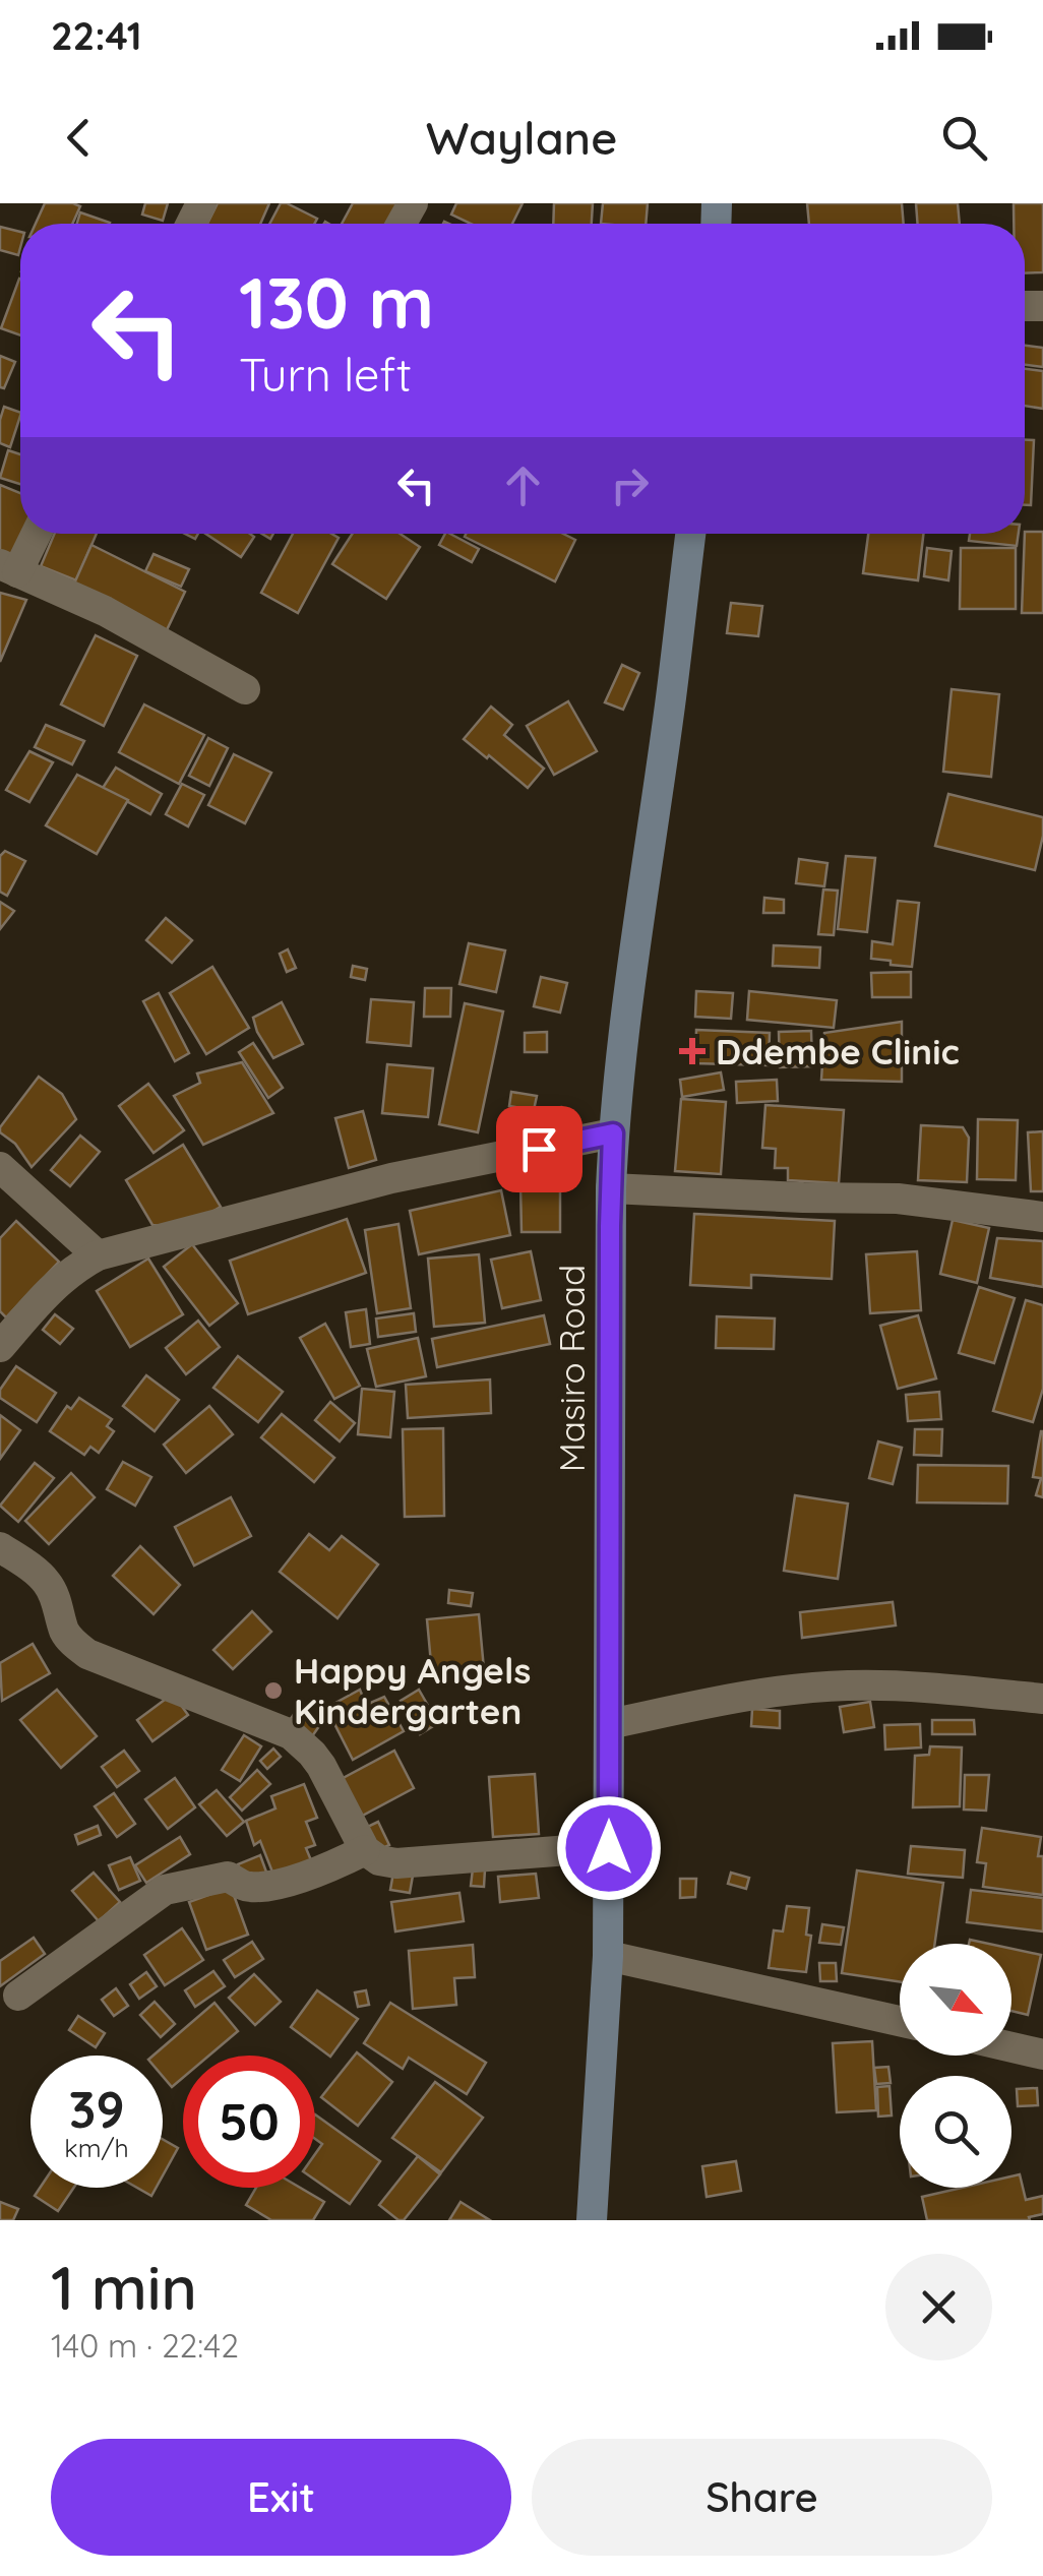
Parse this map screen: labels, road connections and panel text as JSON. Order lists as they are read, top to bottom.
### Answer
{
  "streets": {
    "main road": ["Masiro Road"]
  },
  "places": {
    "health": ["Ddembe Clinic"],
    "other": ["Happy Angels Kindergarten"]
  },
  "north": "bottom right",
  "page": {
    "status": "22:41",
    "header": "Waylane",
    "turn": ["130 m", "Turn left"],
    "speed": "39 km/h",
    "limit": "50",
    "heading": ["1 min", "140 m · 22:42"],
    "buttons": ["Exit", "Share"]
  }
}
